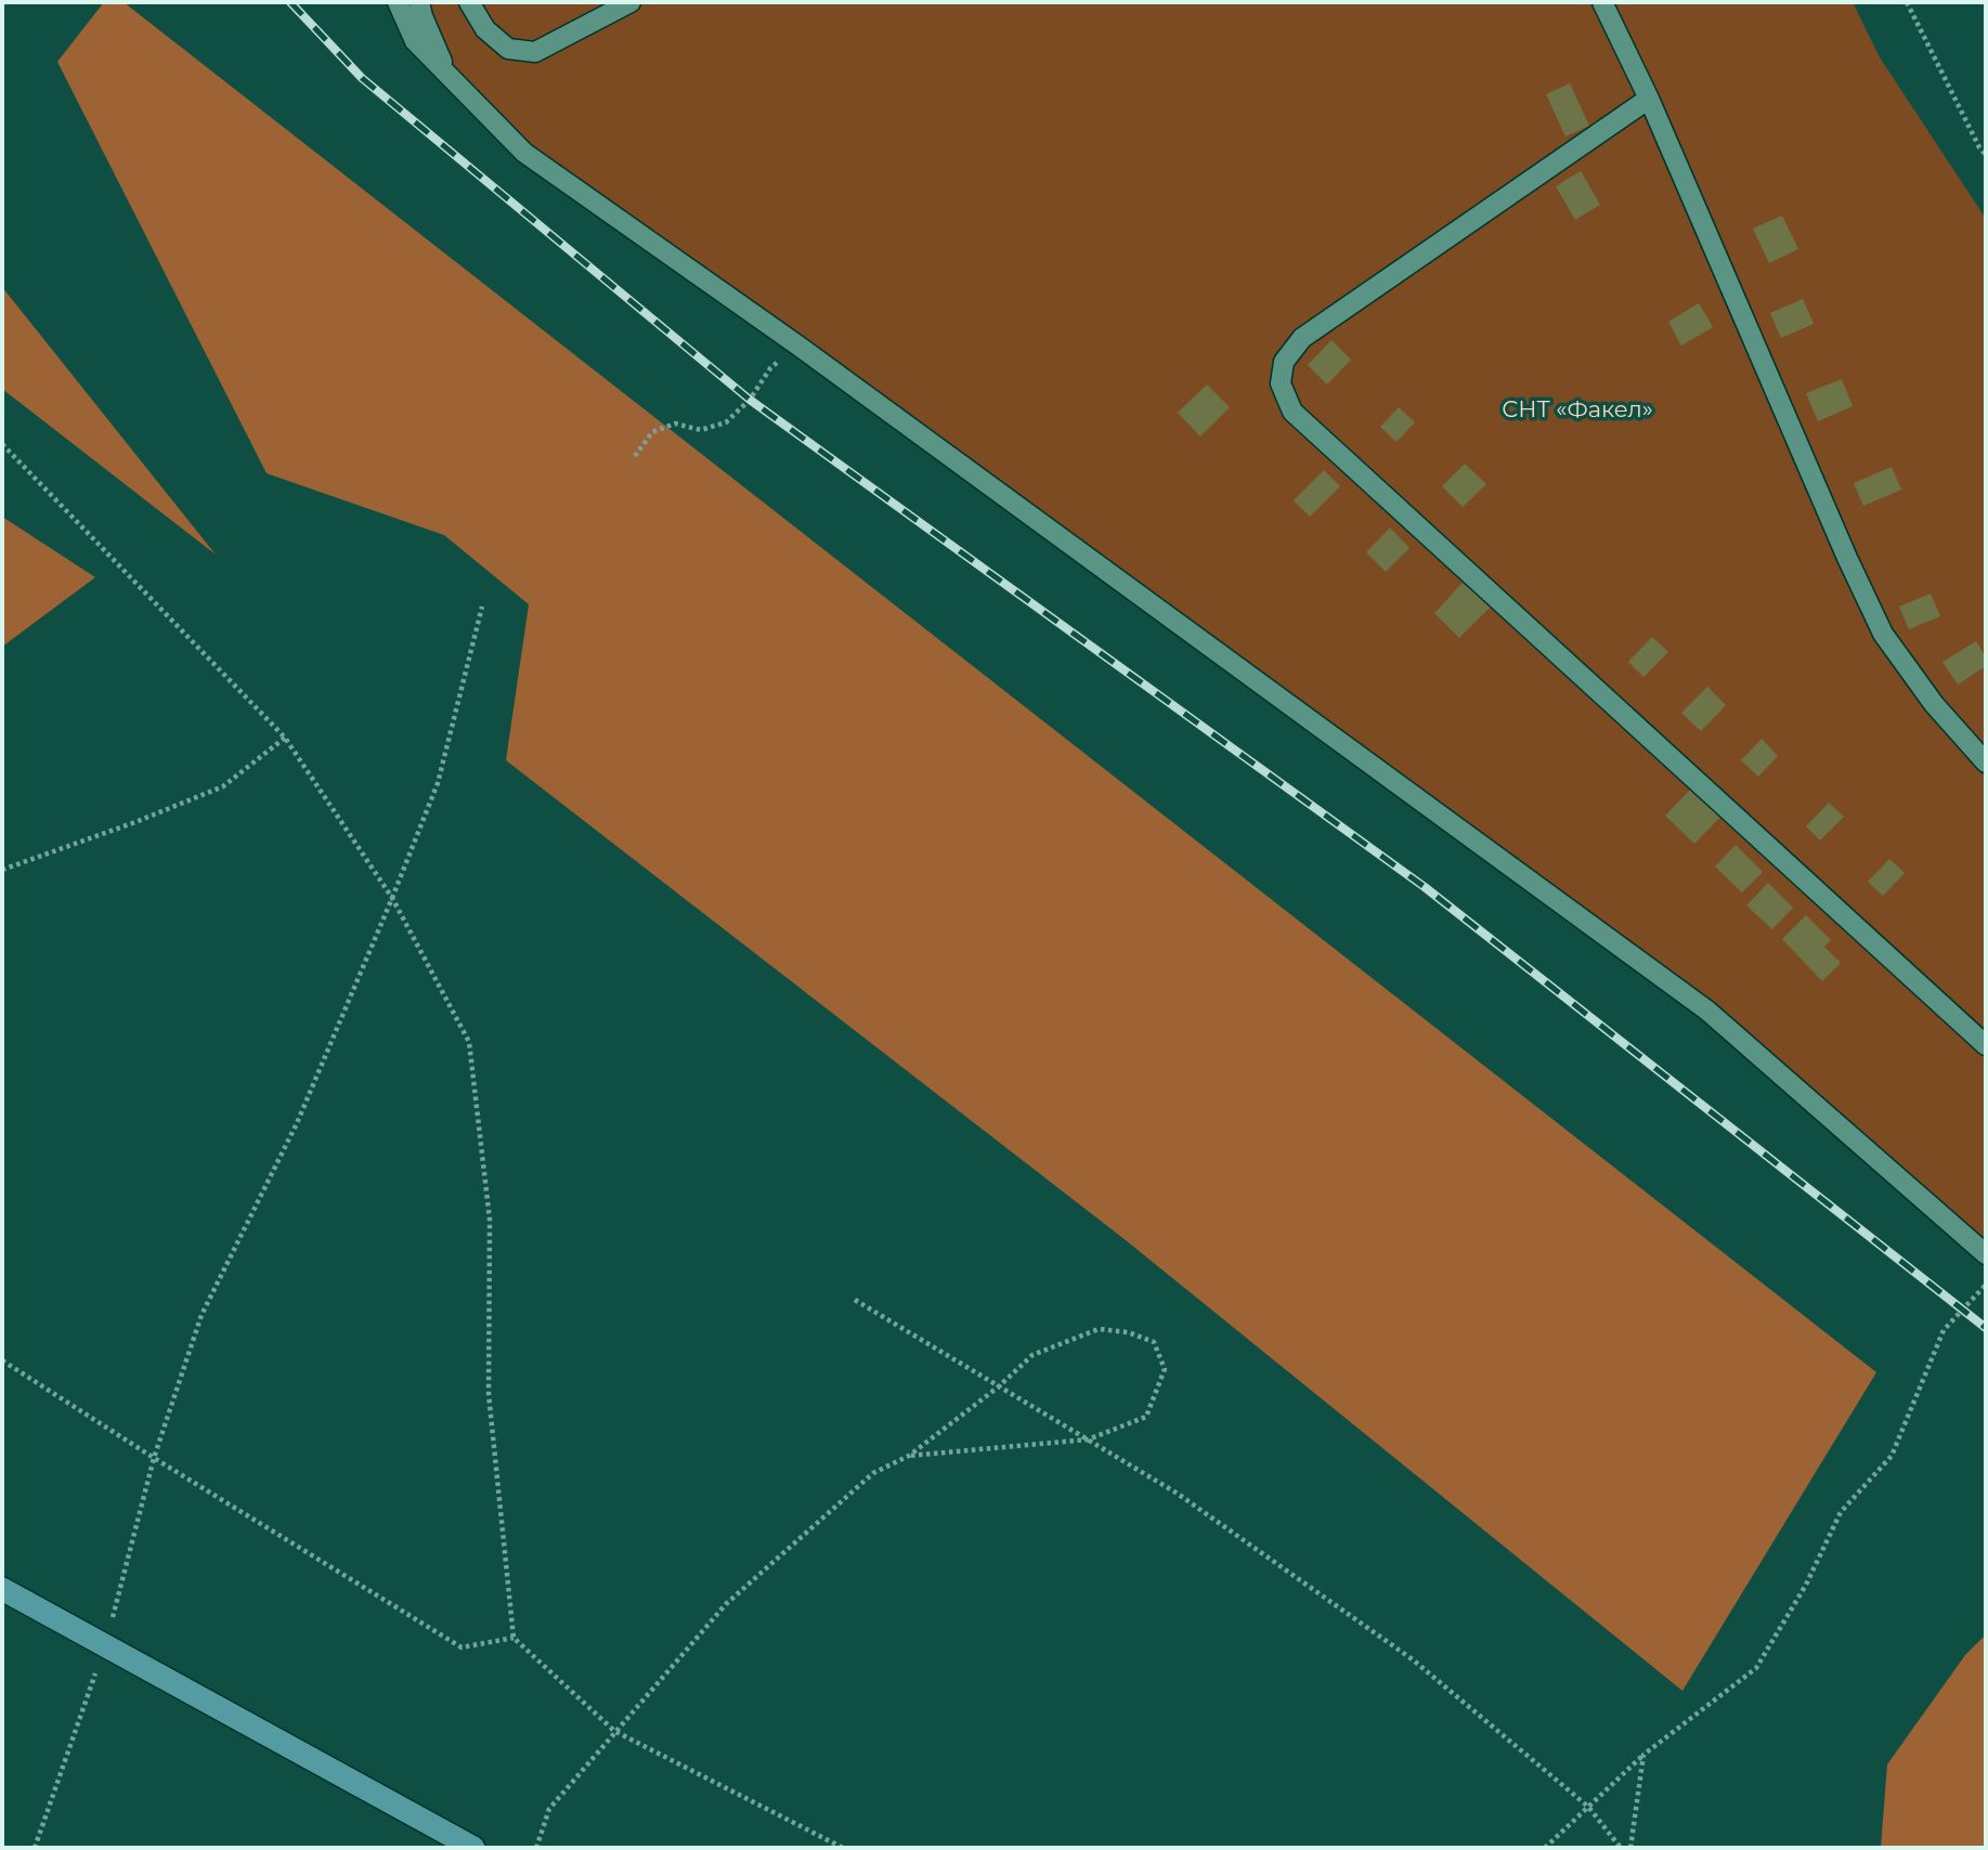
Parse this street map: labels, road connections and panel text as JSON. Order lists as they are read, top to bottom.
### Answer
{
  "parks": ["СНТ «Факел»"]
}
